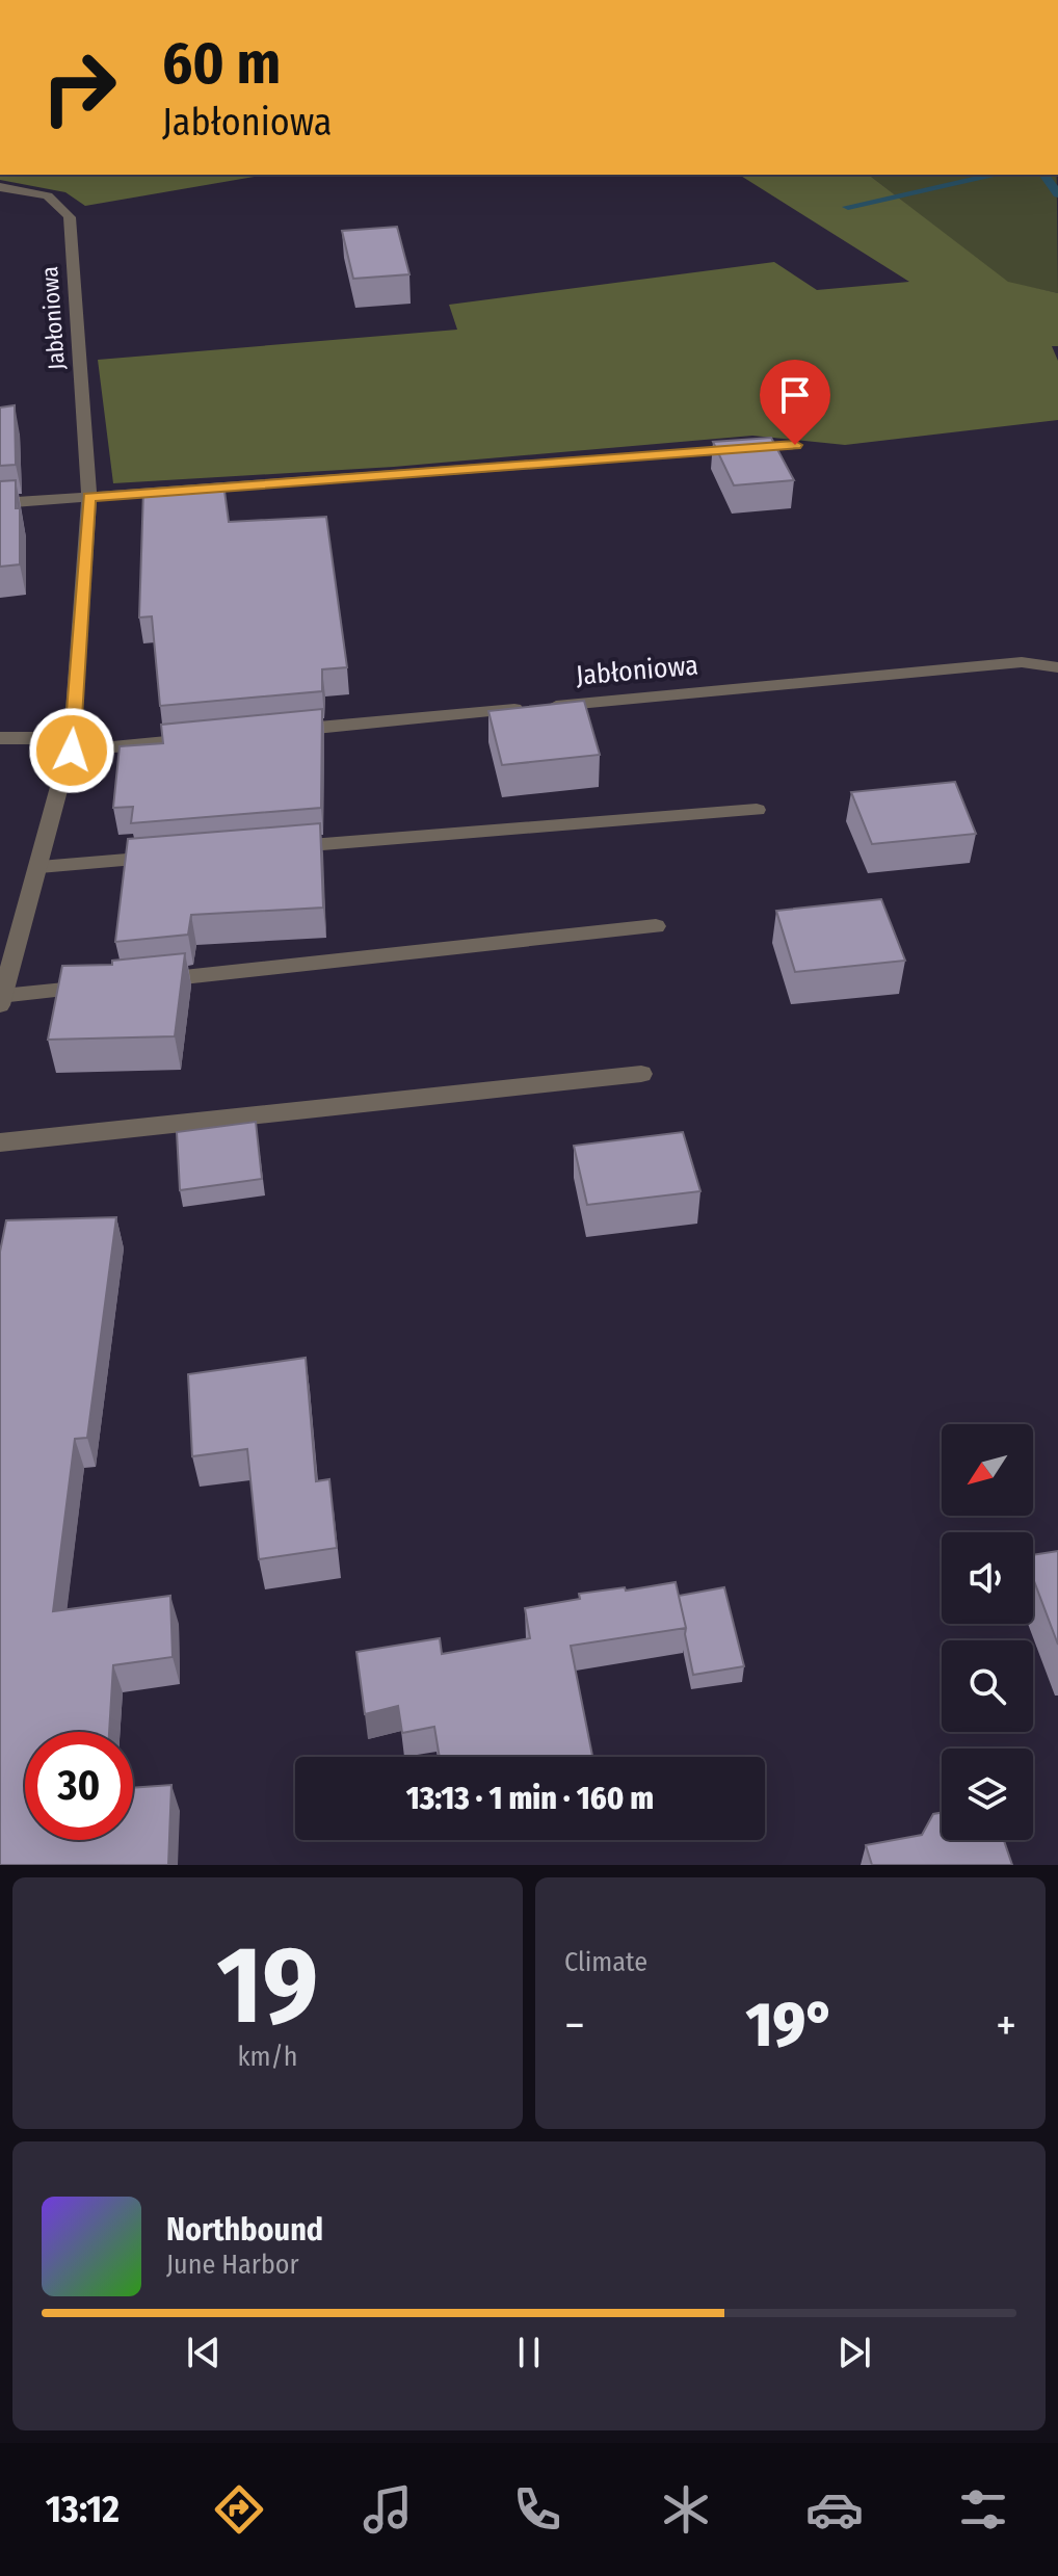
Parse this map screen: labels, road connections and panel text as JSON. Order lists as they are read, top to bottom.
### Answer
{
  "streets": {
    "street": ["Jabłoniowa"]
  },
  "north": "bottom left",
  "page": {
    "turn": ["60 m", "Jabłoniowa"],
    "limit": "30",
    "trip": "13:13 · 1 min · 160 m",
    "tile": [
      ["19", "km/h"],
      "Climate"
    ],
    "heat": ["−", "19°", "+"],
    "song": ["Northbound", "June Harbor"],
    "tabs": "13:12"
  }
}
